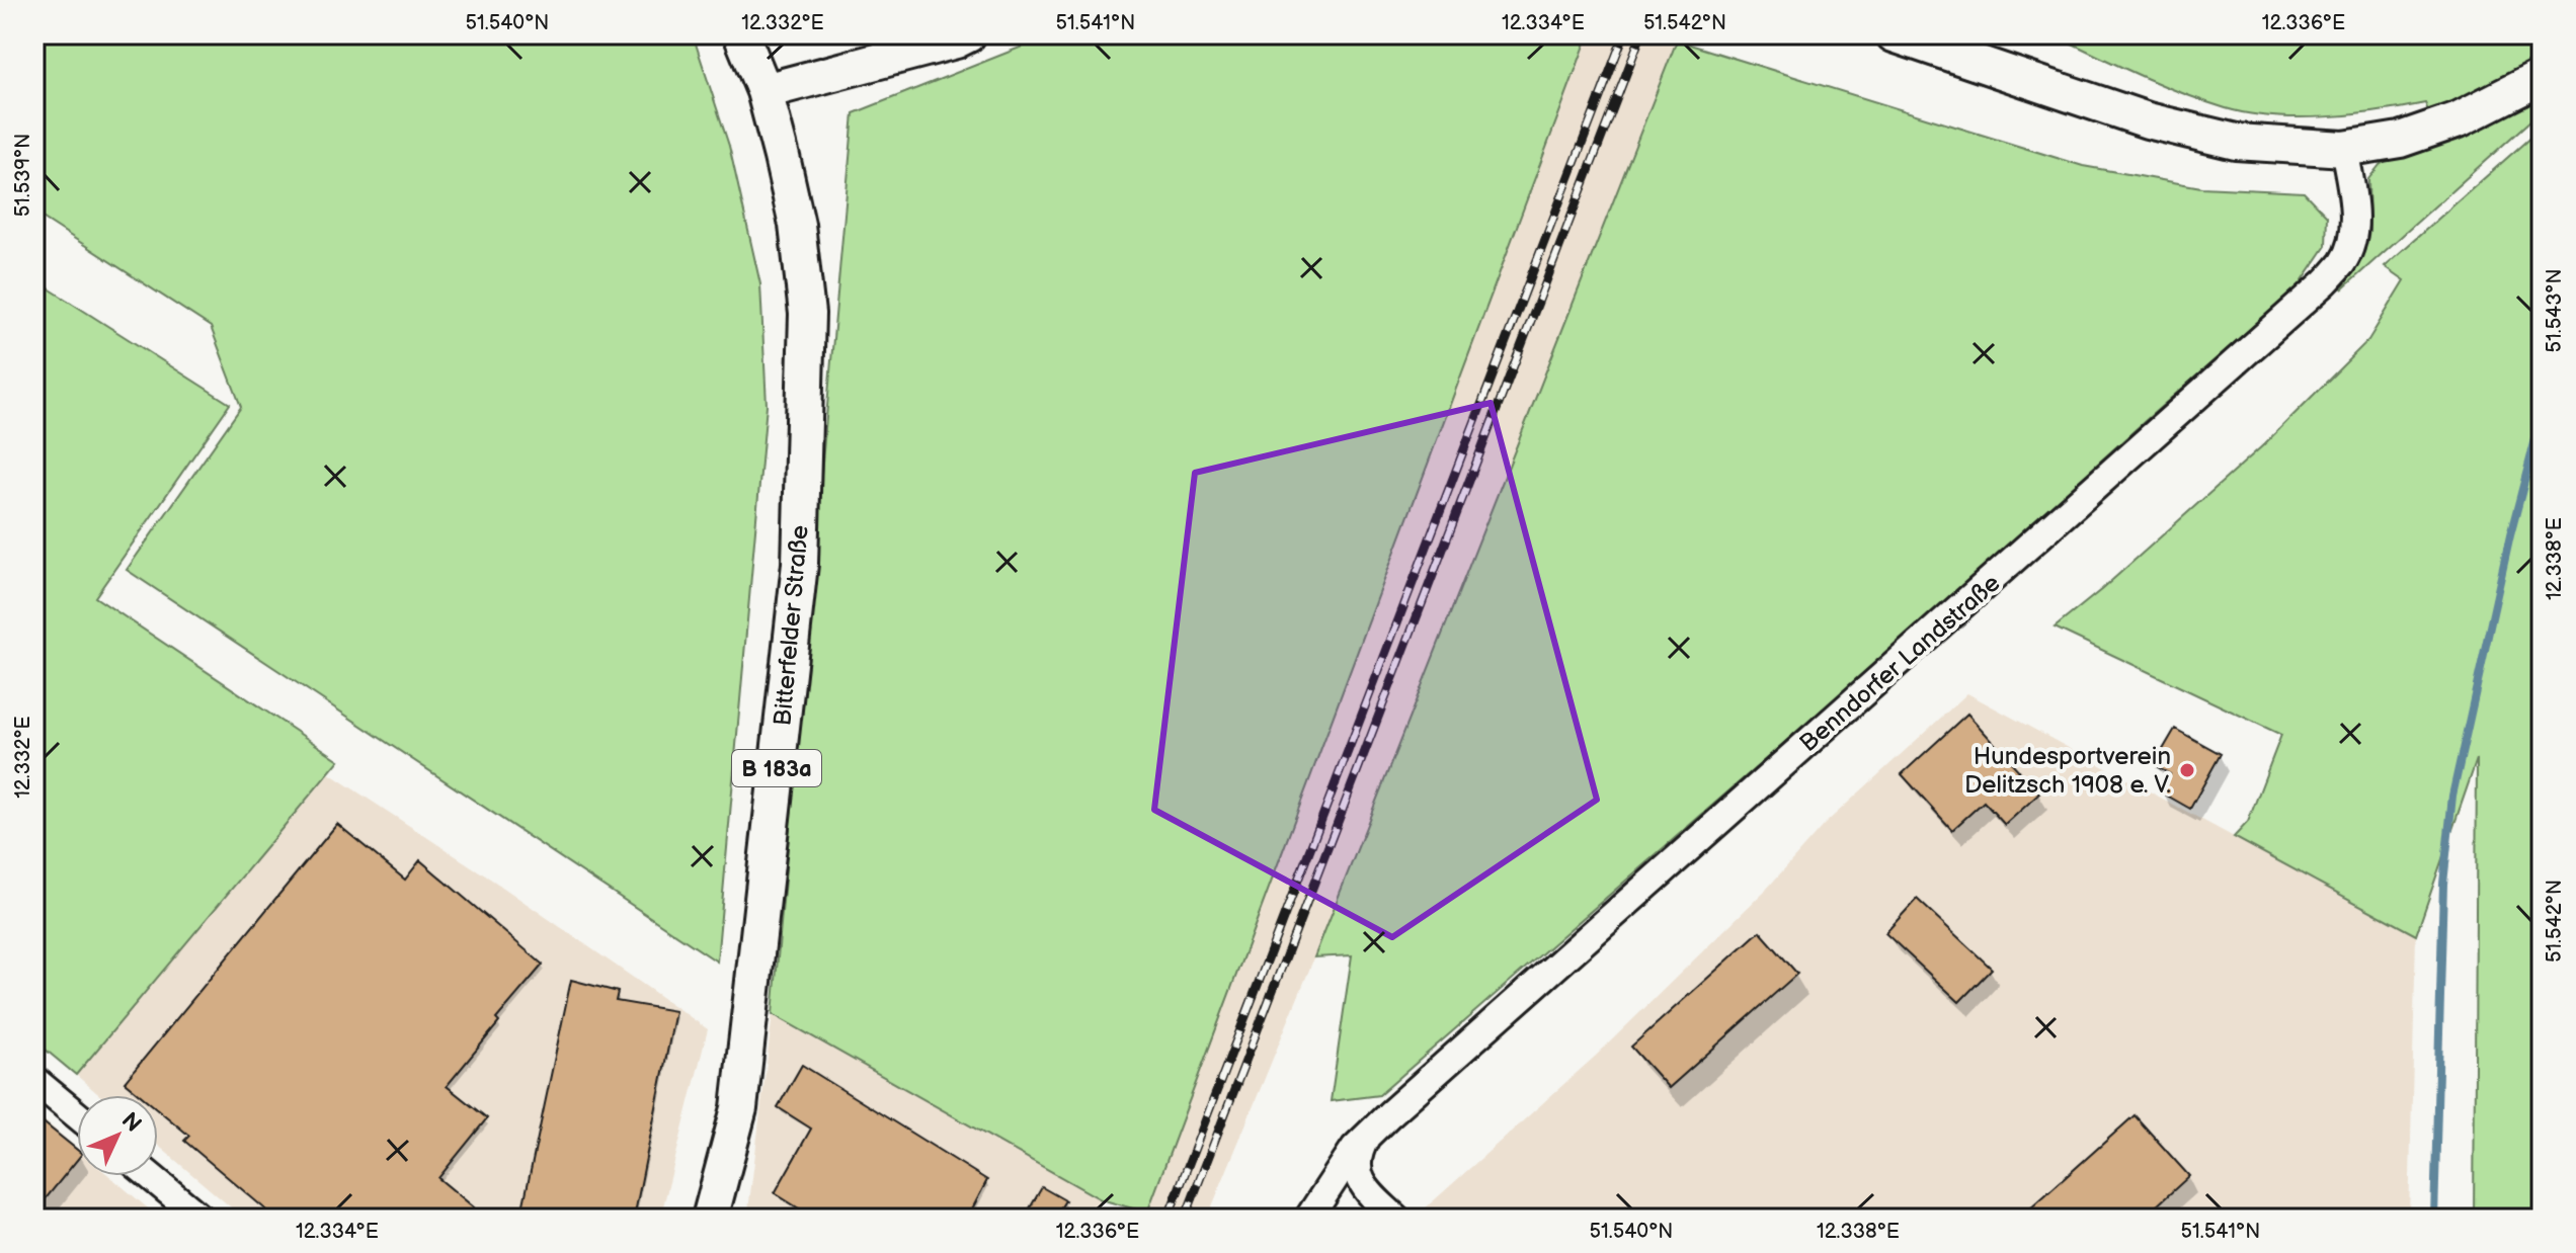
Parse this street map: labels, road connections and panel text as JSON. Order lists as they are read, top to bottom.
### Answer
{
  "streets": {
    "main road": ["Bitterfelder Straße", "B 183a"],
    "street": ["Benndorfer Landstraße"]
  },
  "places": ["Hundesportverein Delitzsch 1908 e. V."],
  "north": "top right",
  "coordinates": [
    "51.540°N",
    "12.332°E",
    "51.541°N",
    "12.334°E",
    "51.542°N",
    "12.336°E",
    "51.539°N",
    "51.543°N",
    "12.338°E"
  ]
}
